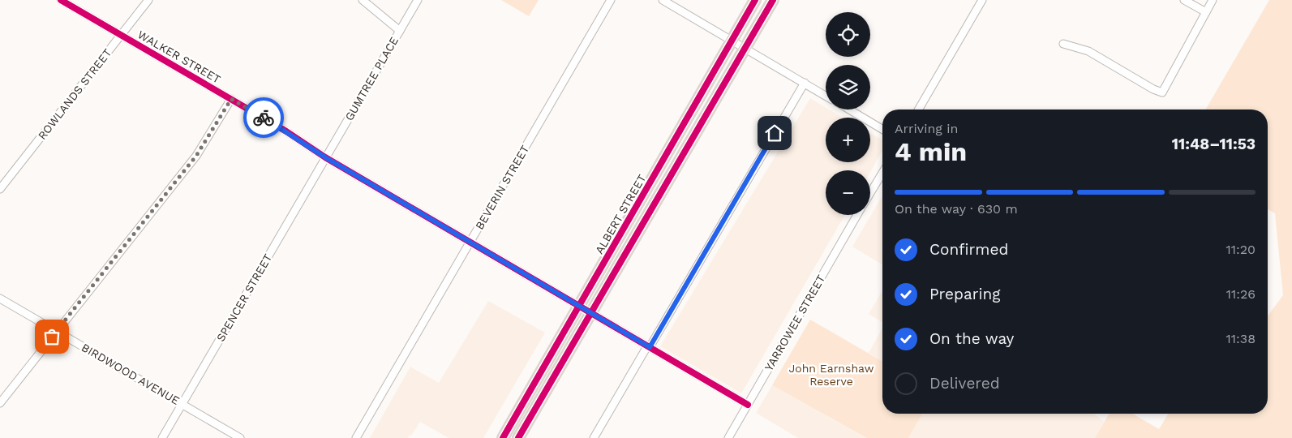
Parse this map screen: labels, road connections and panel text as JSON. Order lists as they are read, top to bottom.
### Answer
{
  "streets": {
    "highway": ["ALBERT STREET"],
    "street": [
      "WALKER STREET",
      "GUMTREE PLACE",
      "ROWLANDS STREET",
      "BEVERIN STREET",
      "SPENCER STREET",
      "YARROWEE STREET",
      "BIRDWOOD AVENUE"
    ]
  },
  "crossings": [
    ["WALKER STREET", "GUMTREE PLACE"],
    ["WALKER STREET", "ROWLANDS STREET"],
    ["WALKER STREET", "BEVERIN STREET"],
    ["WALKER STREET", "ALBERT STREET"],
    ["WALKER STREET", "SPENCER STREET"],
    ["WALKER STREET", "YARROWEE STREET"],
    ["GUMTREE PLACE", "SPENCER STREET"],
    ["SPENCER STREET", "BIRDWOOD AVENUE"]
  ],
  "parks": ["John Earnshaw Reserve"],
  "page": {
    "map_buttons": ["+", "−"],
    "heading": ["4 min", "Arriving in", "11:48–11:53"],
    "bar": "On the way · 630 m",
    "list": [
      ["Confirmed", "11:20"],
      ["Preparing", "11:26"],
      ["On the way", "11:38"],
      "Delivered"
    ]
  }
}
